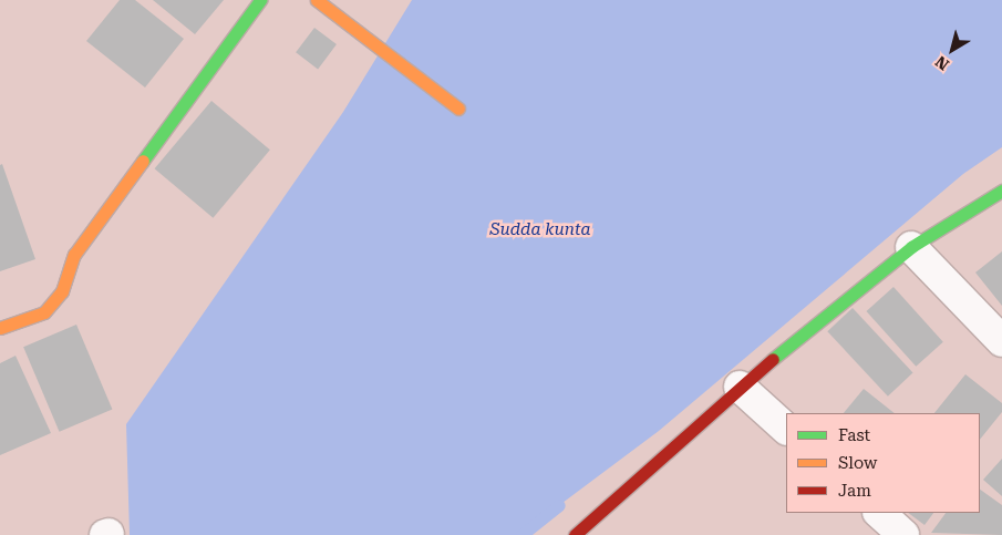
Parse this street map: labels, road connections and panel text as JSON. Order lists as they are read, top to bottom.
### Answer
{
  "water": ["Sudda kunta"],
  "legend": ["Fast", "Slow", "Jam"],
  "north": "bottom left"
}
